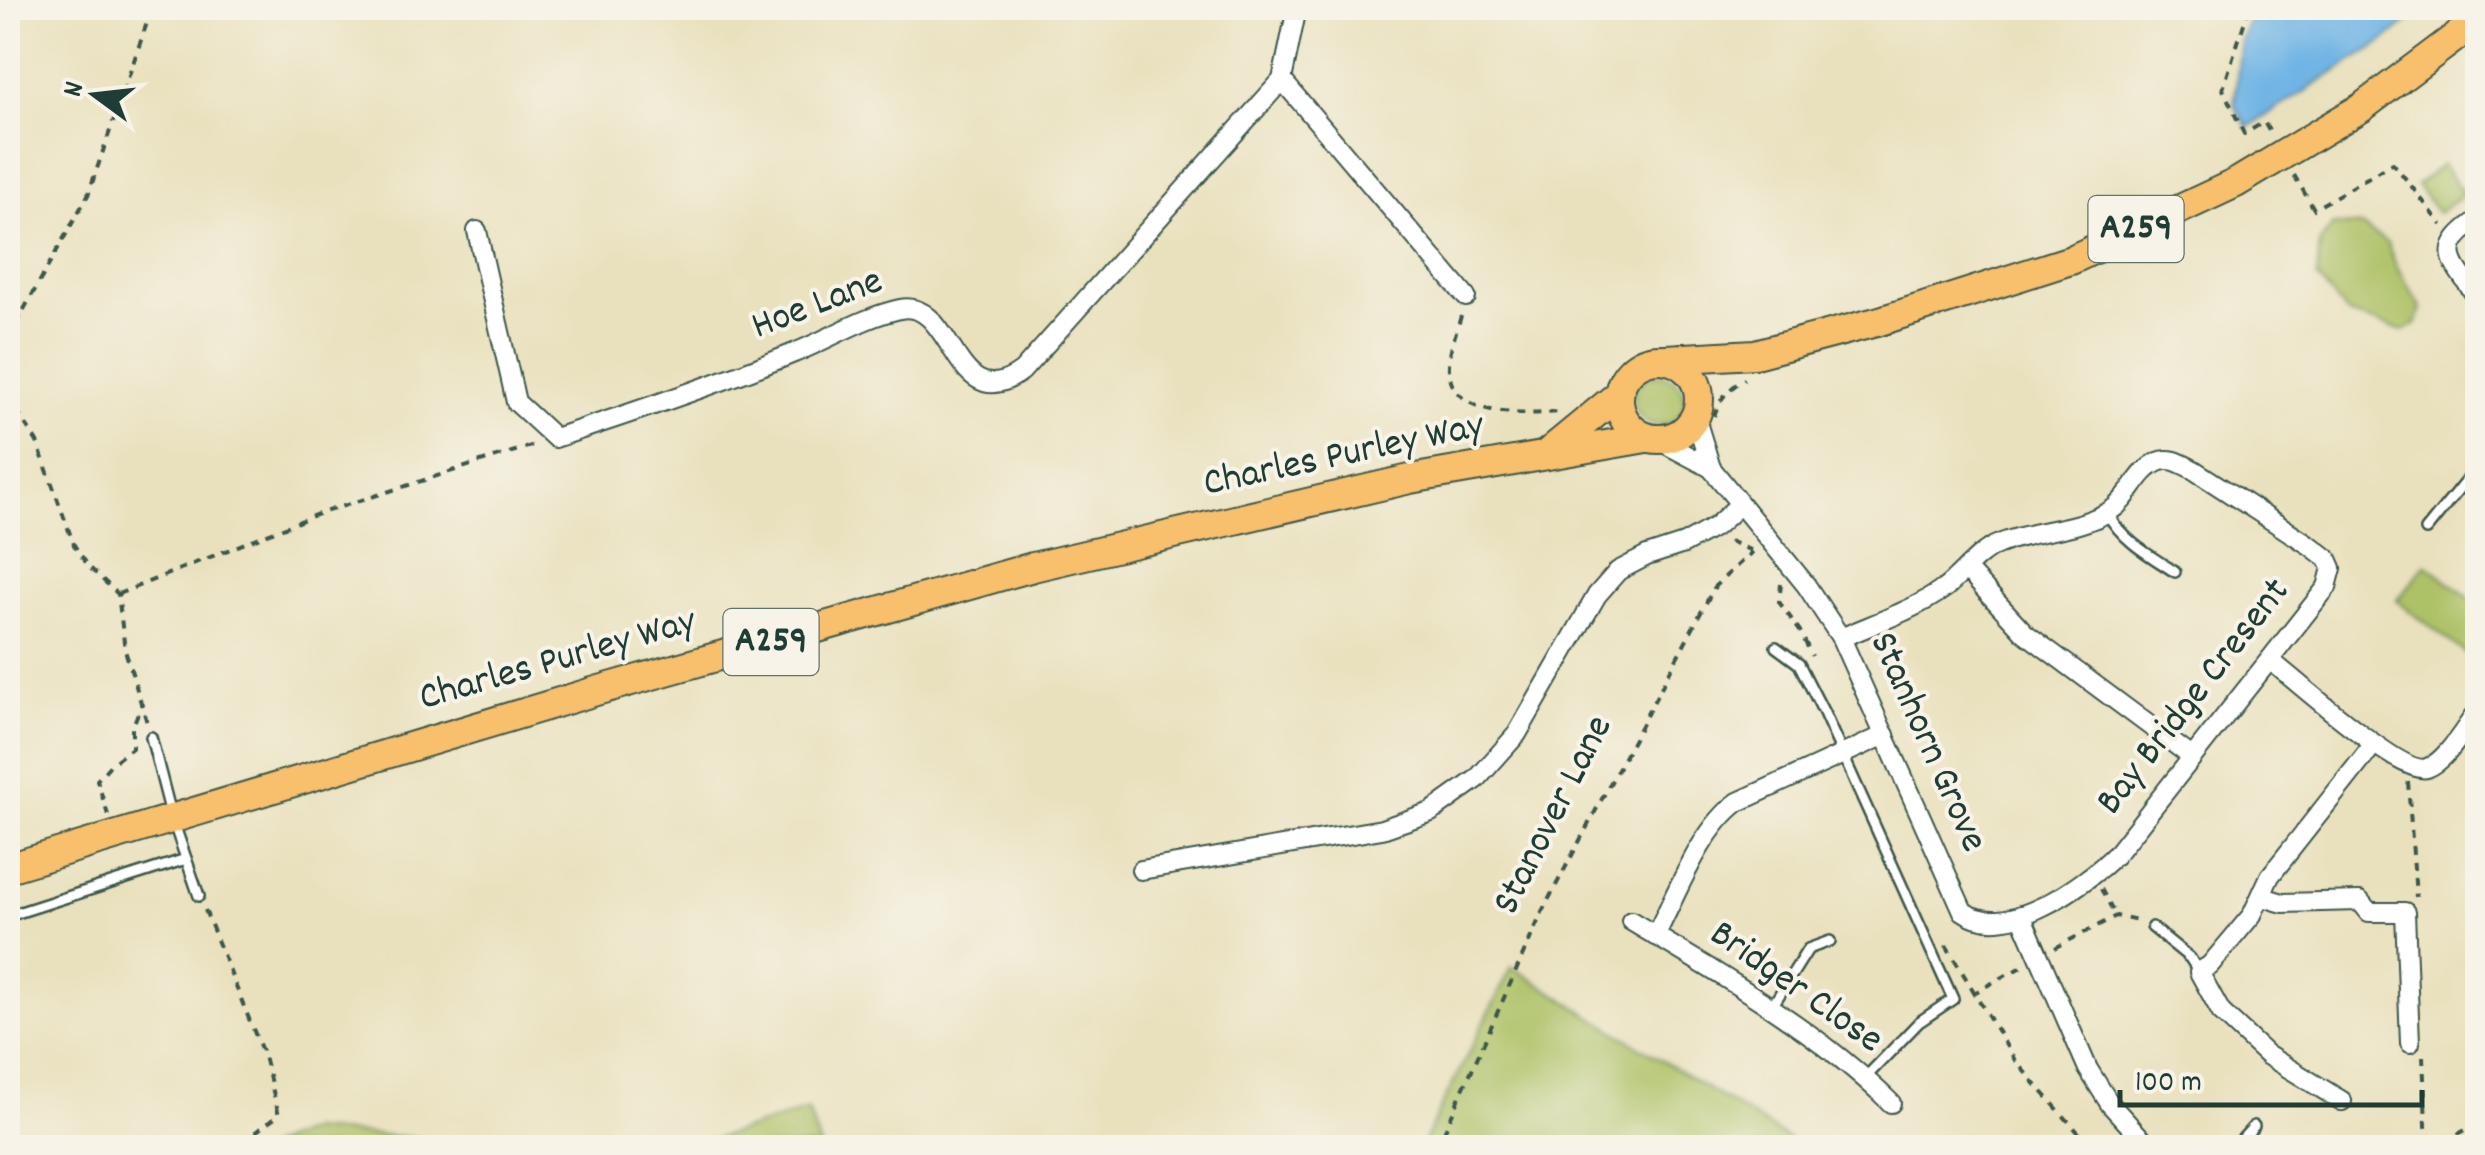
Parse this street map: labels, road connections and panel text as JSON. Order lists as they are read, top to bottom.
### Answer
{
  "streets": {
    "main road": ["A259", "Charles Purley Way"],
    "street": [
      "Hoe Lane",
      "Bay Bridge Cresent",
      "Stanhorn Grove",
      "Bridger Close"
    ],
    "path": ["Stanover Lane"]
  },
  "crossings": [
    ["A259", "Charles Purley Way"],
    ["A259", "Stanhorn Grove"],
    ["Charles Purley Way", "Stanhorn Grove"],
    ["Bay Bridge Cresent", "Stanhorn Grove"],
    ["Stanhorn Grove", "Stanover Lane"],
    ["Stanhorn Grove", "Bridger Close"]
  ],
  "scale_bar": "100 m",
  "north": "left"
}
